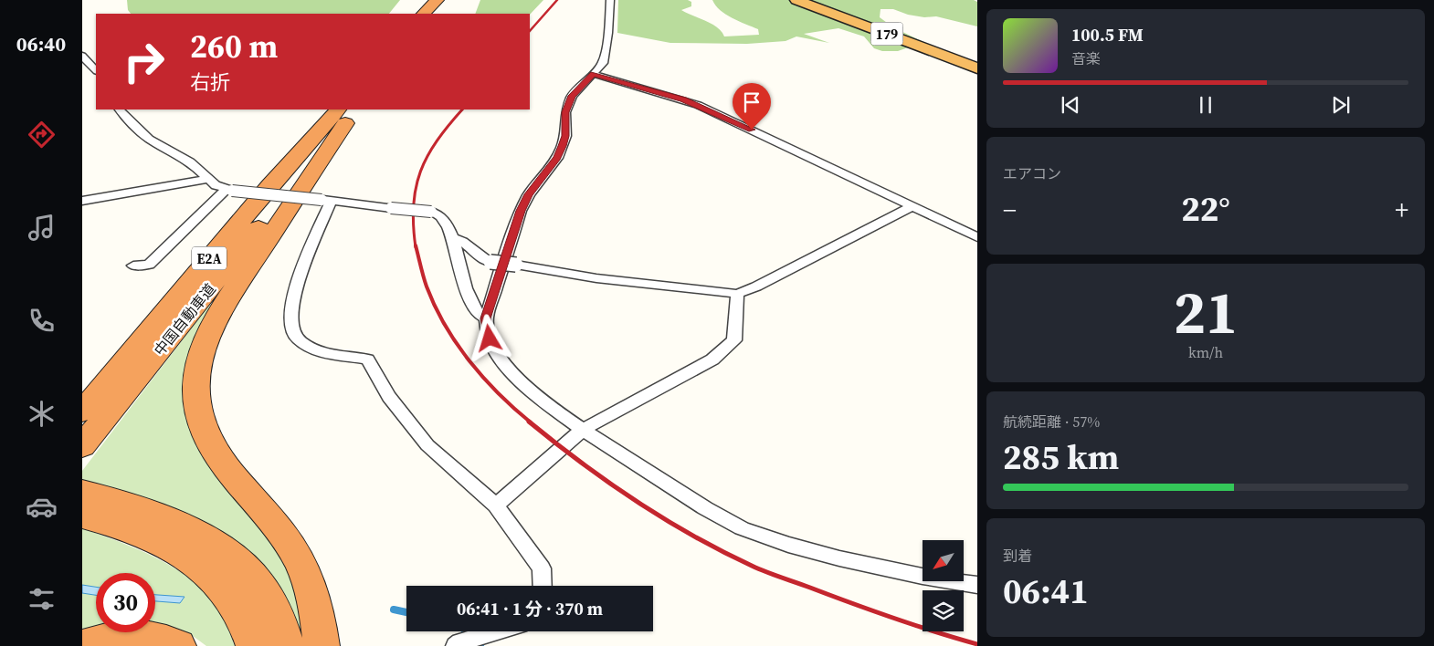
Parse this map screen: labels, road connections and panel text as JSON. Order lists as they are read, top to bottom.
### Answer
{
  "streets": {
    "highway": ["179", "E2A", "中国自動車道"]
  },
  "north": "bottom left",
  "page": {
    "tabs": "06:40",
    "turn": ["260 m", "右折"],
    "song": ["100.5 FM", "音楽"],
    "tile": [
      "エアコン",
      ["21", "km/h"],
      ["航続距離 · 57%", "285 km"],
      ["到着", "06:41"]
    ],
    "heat": ["−", "22°", "+"],
    "limit": "30",
    "trip": "06:41 · 1 分 · 370 m"
  }
}
